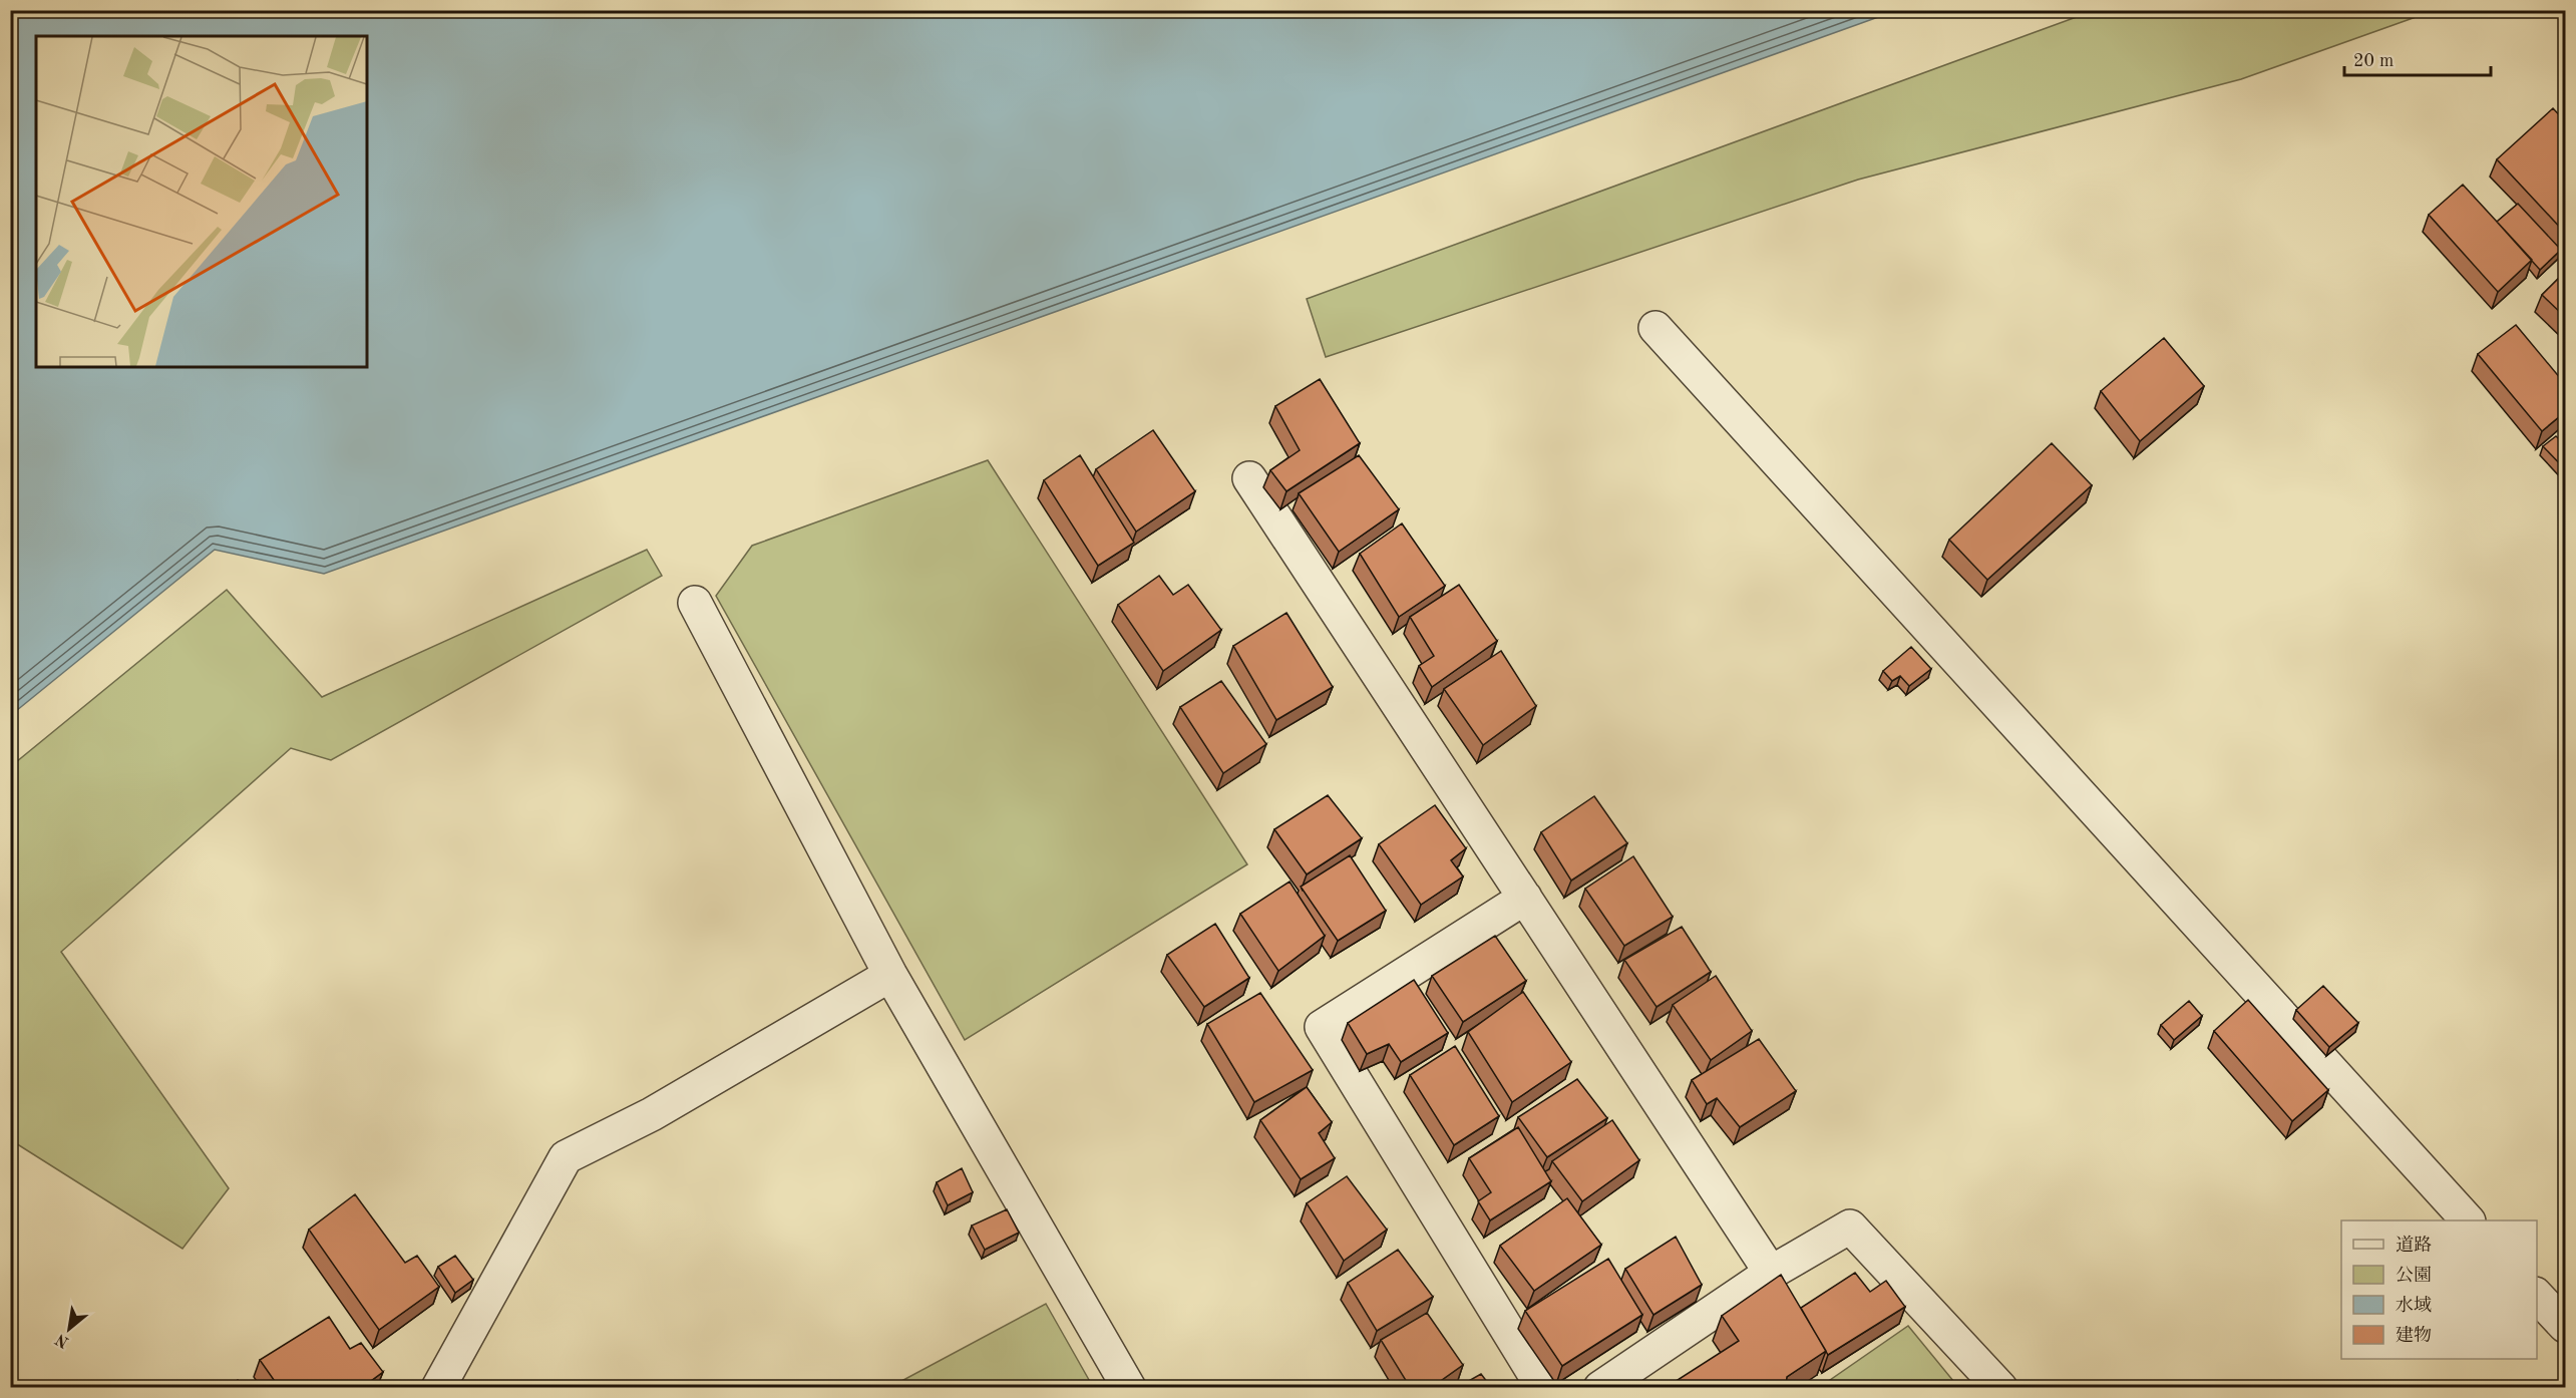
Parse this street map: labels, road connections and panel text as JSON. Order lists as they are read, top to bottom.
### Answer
{
  "legend": [
    "道路",
    "公園",
    "水域",
    "建物"
  ],
  "scale_bar": "20 m",
  "north": "bottom left"
}
